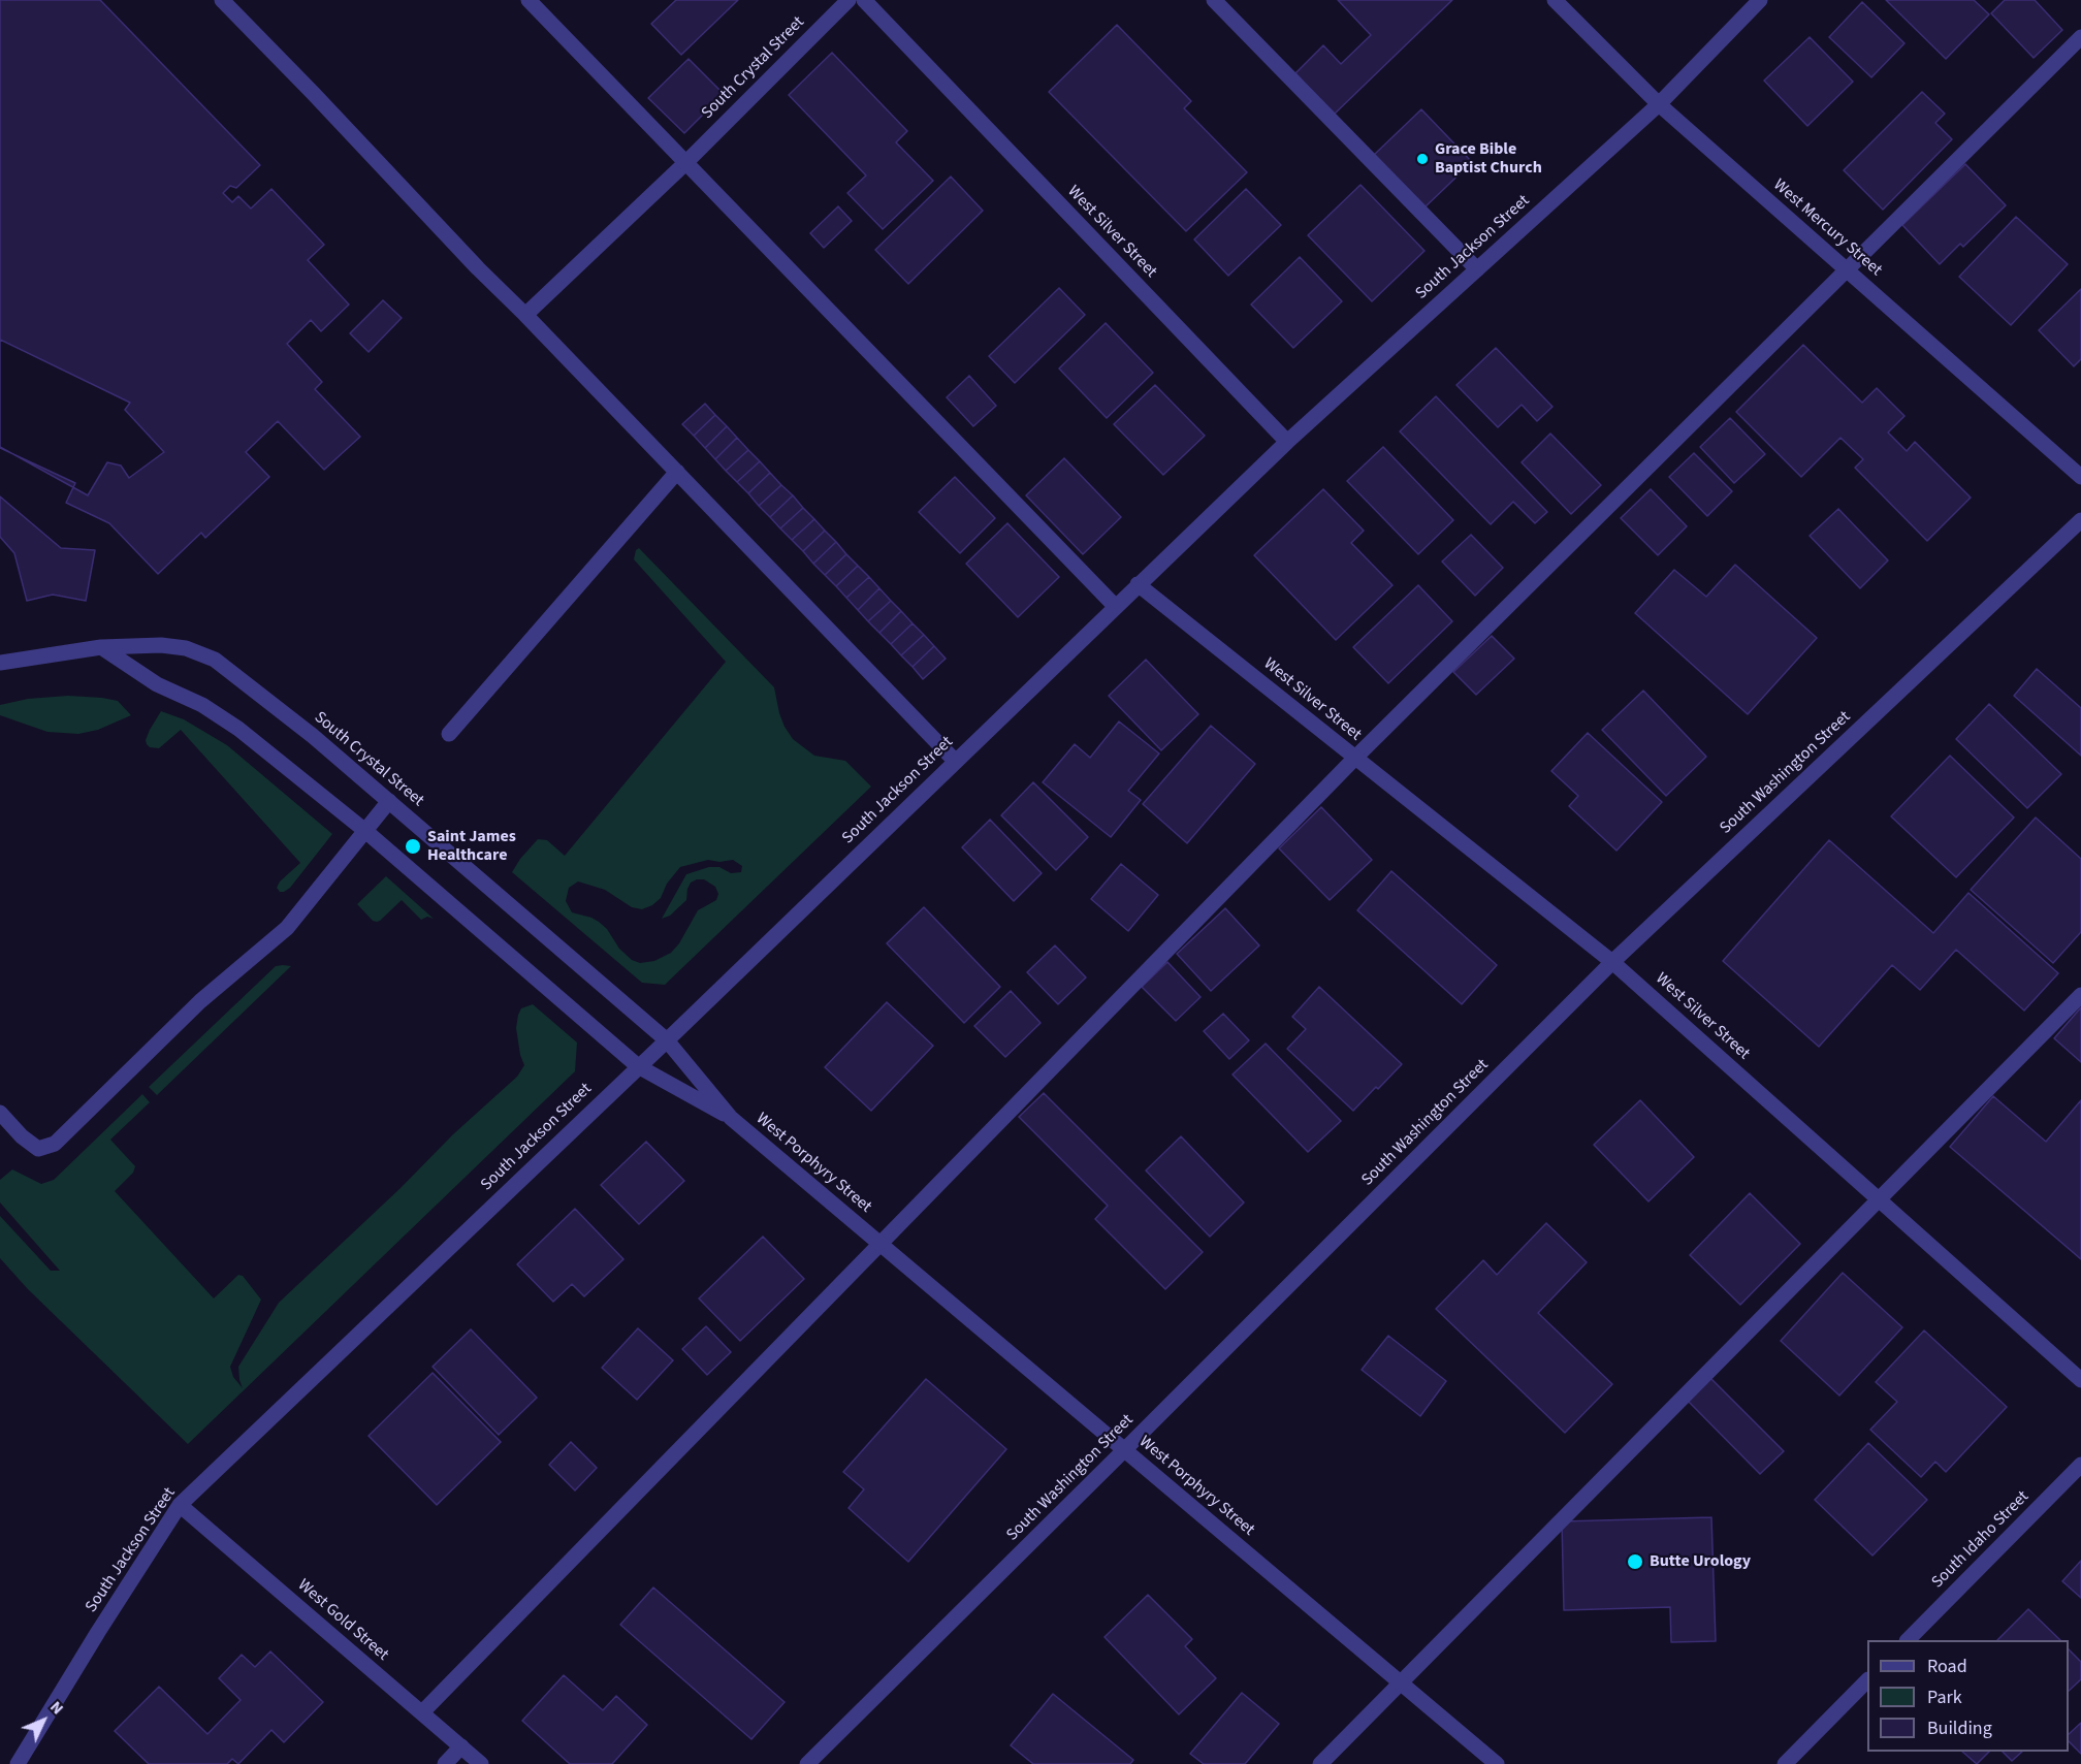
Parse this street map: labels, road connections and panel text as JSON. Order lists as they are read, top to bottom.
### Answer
{
  "streets": {
    "street": [
      "South Crystal Street",
      "West Mercury Street",
      "West Silver Street",
      "South Jackson Street",
      "South Washington Street",
      "West Porphyry Street",
      "South Idaho Street",
      "West Gold Street"
    ]
  },
  "crossings": [
    ["South Crystal Street", "South Jackson Street"],
    ["South Crystal Street", "West Porphyry Street"],
    ["West Mercury Street", "South Jackson Street"],
    ["West Silver Street", "South Jackson Street"],
    ["West Silver Street", "South Washington Street"],
    ["South Jackson Street", "West Porphyry Street"],
    ["South Jackson Street", "West Gold Street"],
    ["South Washington Street", "West Porphyry Street"]
  ],
  "places": ["Grace Bible Baptist Church", "Saint James Healthcare", "Butte Urology"],
  "legend": ["Road", "Park", "Building"],
  "north": "top right"
}
